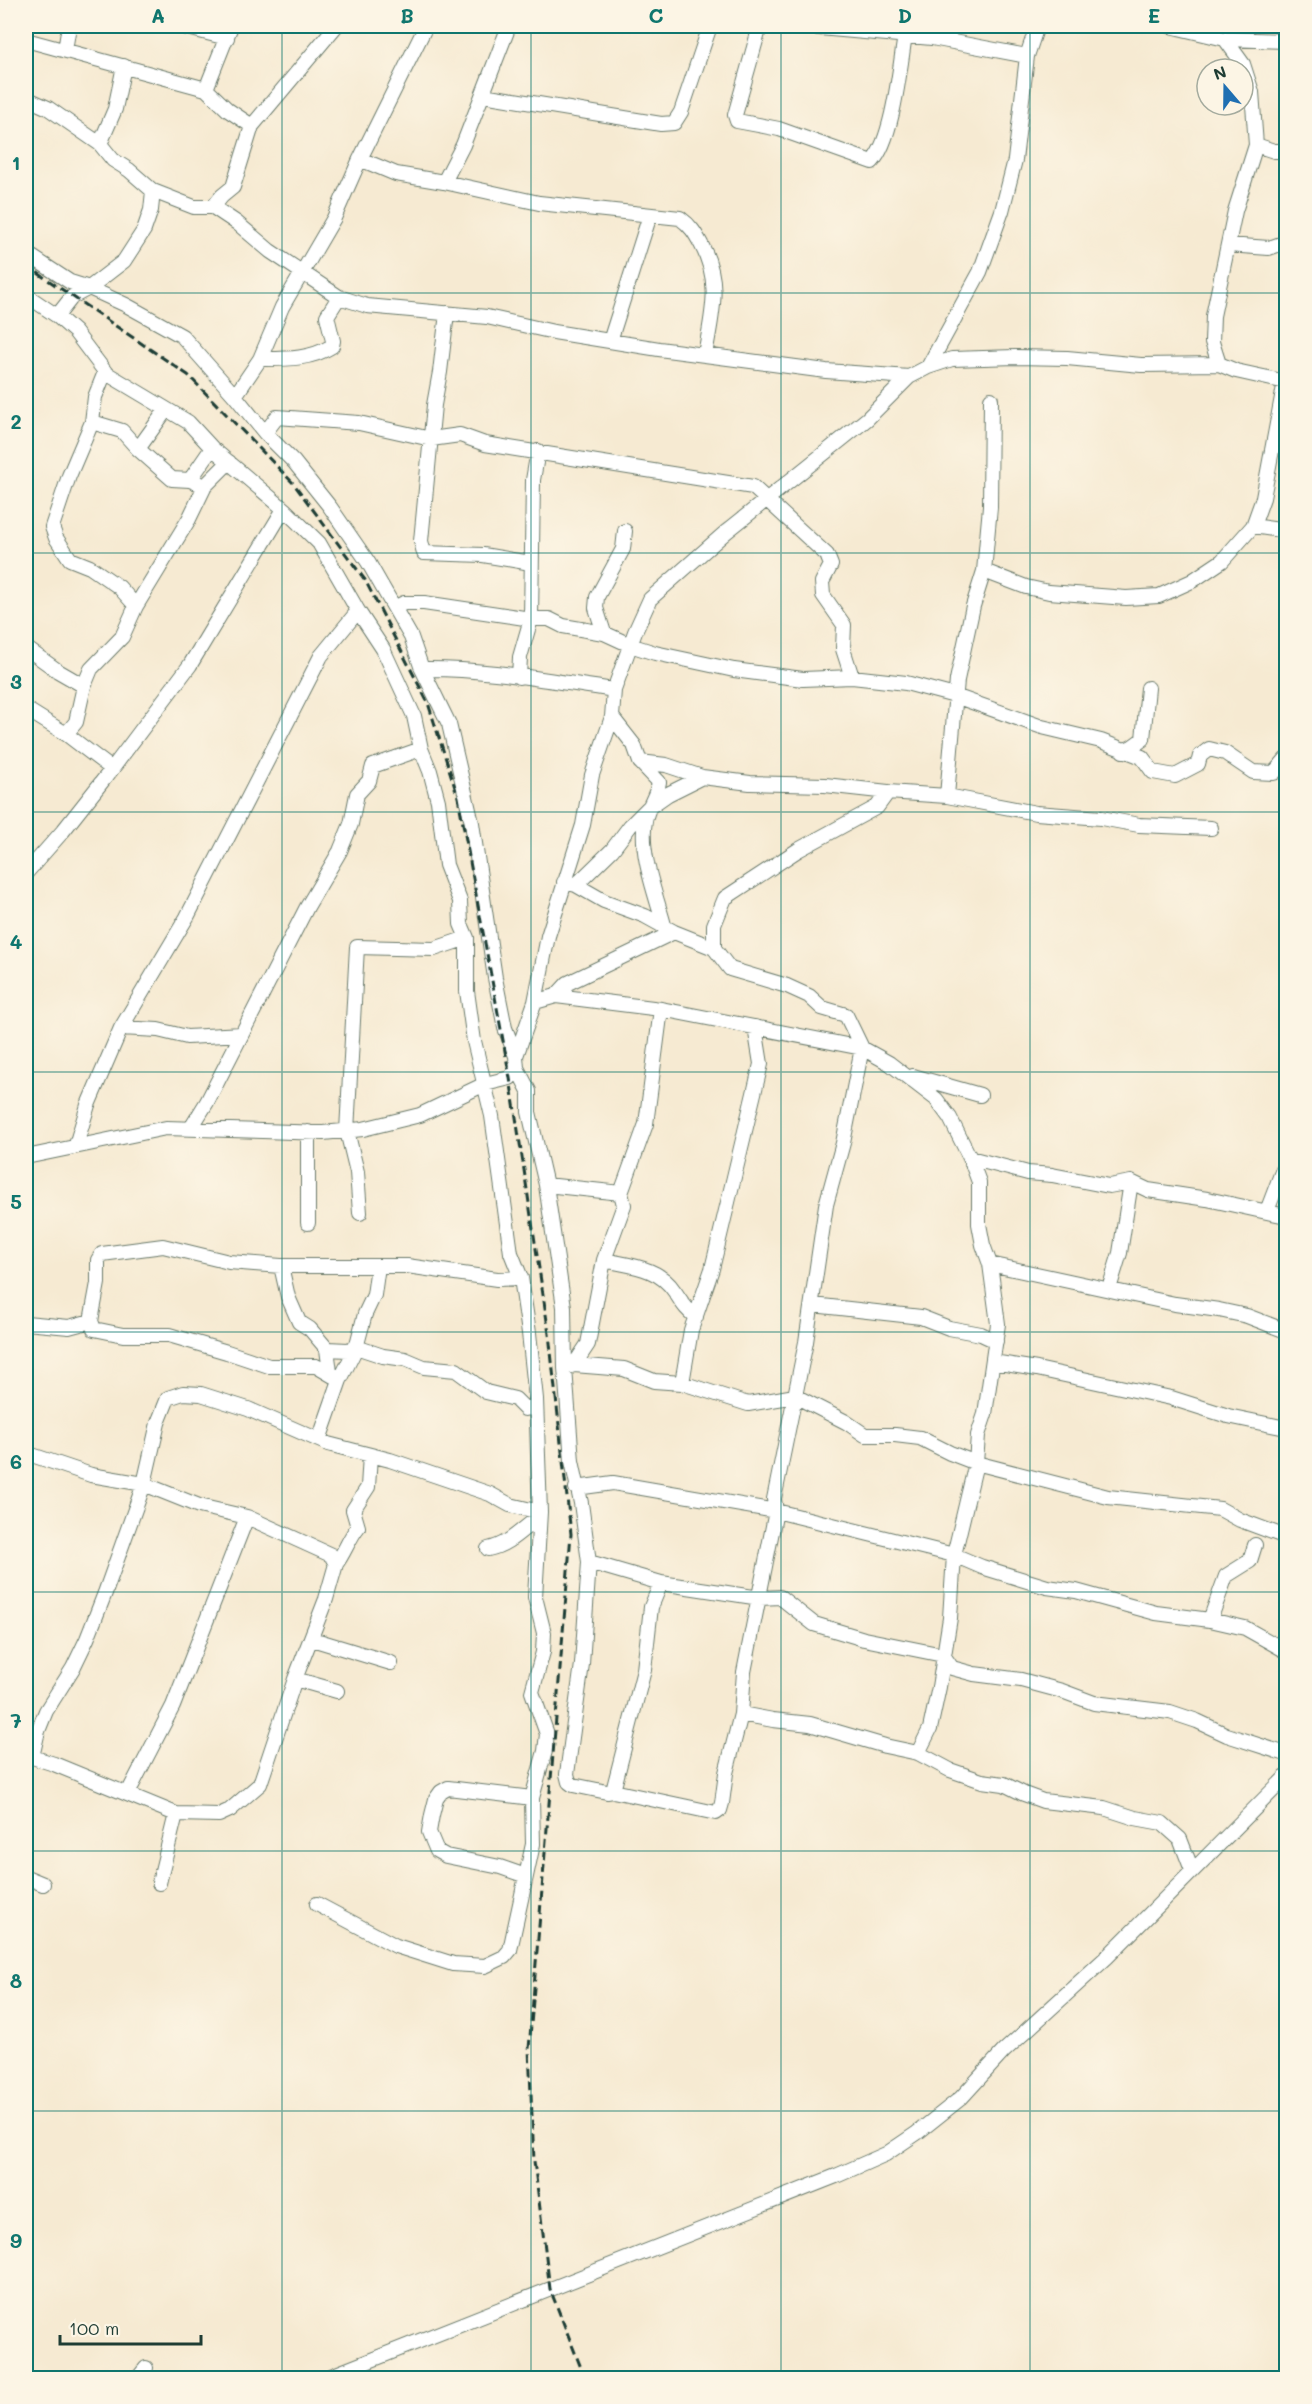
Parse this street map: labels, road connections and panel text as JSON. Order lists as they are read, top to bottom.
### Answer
{
  "scale_bar": "100 m",
  "north": "top",
  "grid": {
    "columns": [
      "A",
      "B",
      "C",
      "D",
      "E"
    ],
    "rows": [
      "1",
      "2",
      "3",
      "4",
      "5",
      "6",
      "7",
      "8",
      "9"
    ]
  }
}
